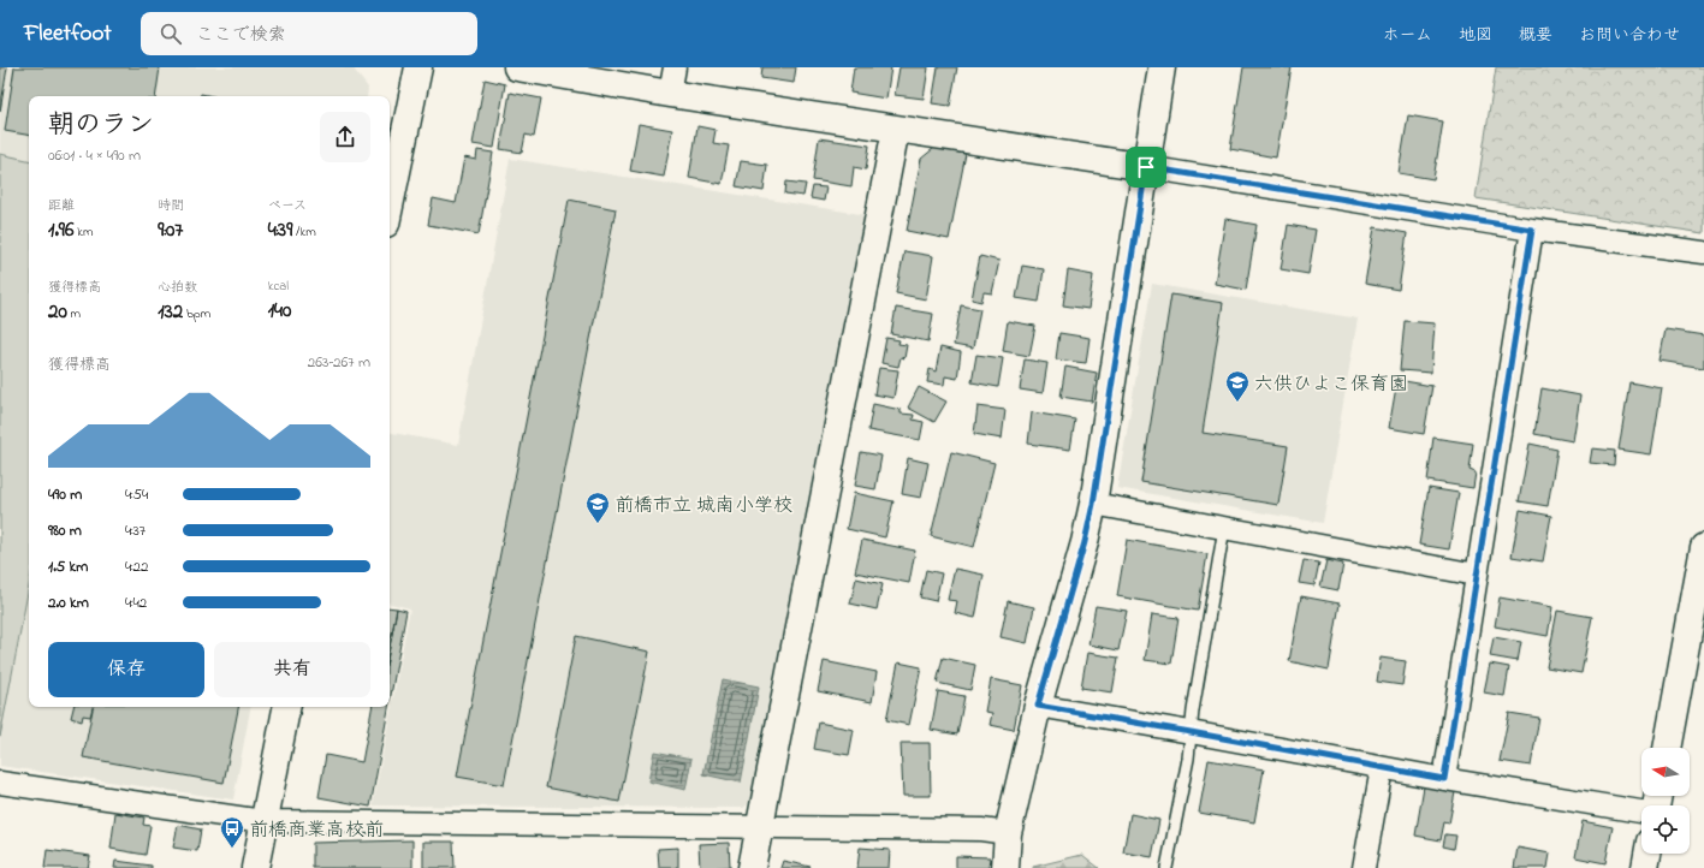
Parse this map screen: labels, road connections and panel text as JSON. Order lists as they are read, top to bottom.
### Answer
{
  "places": {
    "school or university": ["六供ひよこ保育園", "前橋市立 城南小学校"],
    "bus stop": ["前橋商業高校前"]
  },
  "north": "left",
  "page": {
    "header": "Fleetfoot",
    "search": "ここで検索",
    "nav": [
      "ホーム",
      "地図",
      "概要",
      "お問い合わせ"
    ],
    "heading": ["朝のラン", "06:01 · 4 × 490 m"],
    "stats": [
      ["距離", "1.96 km"],
      ["時間", "9:07"],
      ["ペース", "4:39 /km"],
      ["獲得標高", "20 m"],
      ["心拍数", "132 bpm"],
      ["kcal", "140"]
    ],
    "chart": ["獲得標高", "263–267 m"],
    "list": [
      {
        "name": "490 m",
        "note": "4:54"
      },
      {
        "name": "980 m",
        "note": "4:37"
      },
      {
        "name": "1.5 km",
        "note": "4:22"
      },
      {
        "name": "2.0 km",
        "note": "4:42"
      }
    ],
    "buttons": ["保存", "共有"]
  }
}
